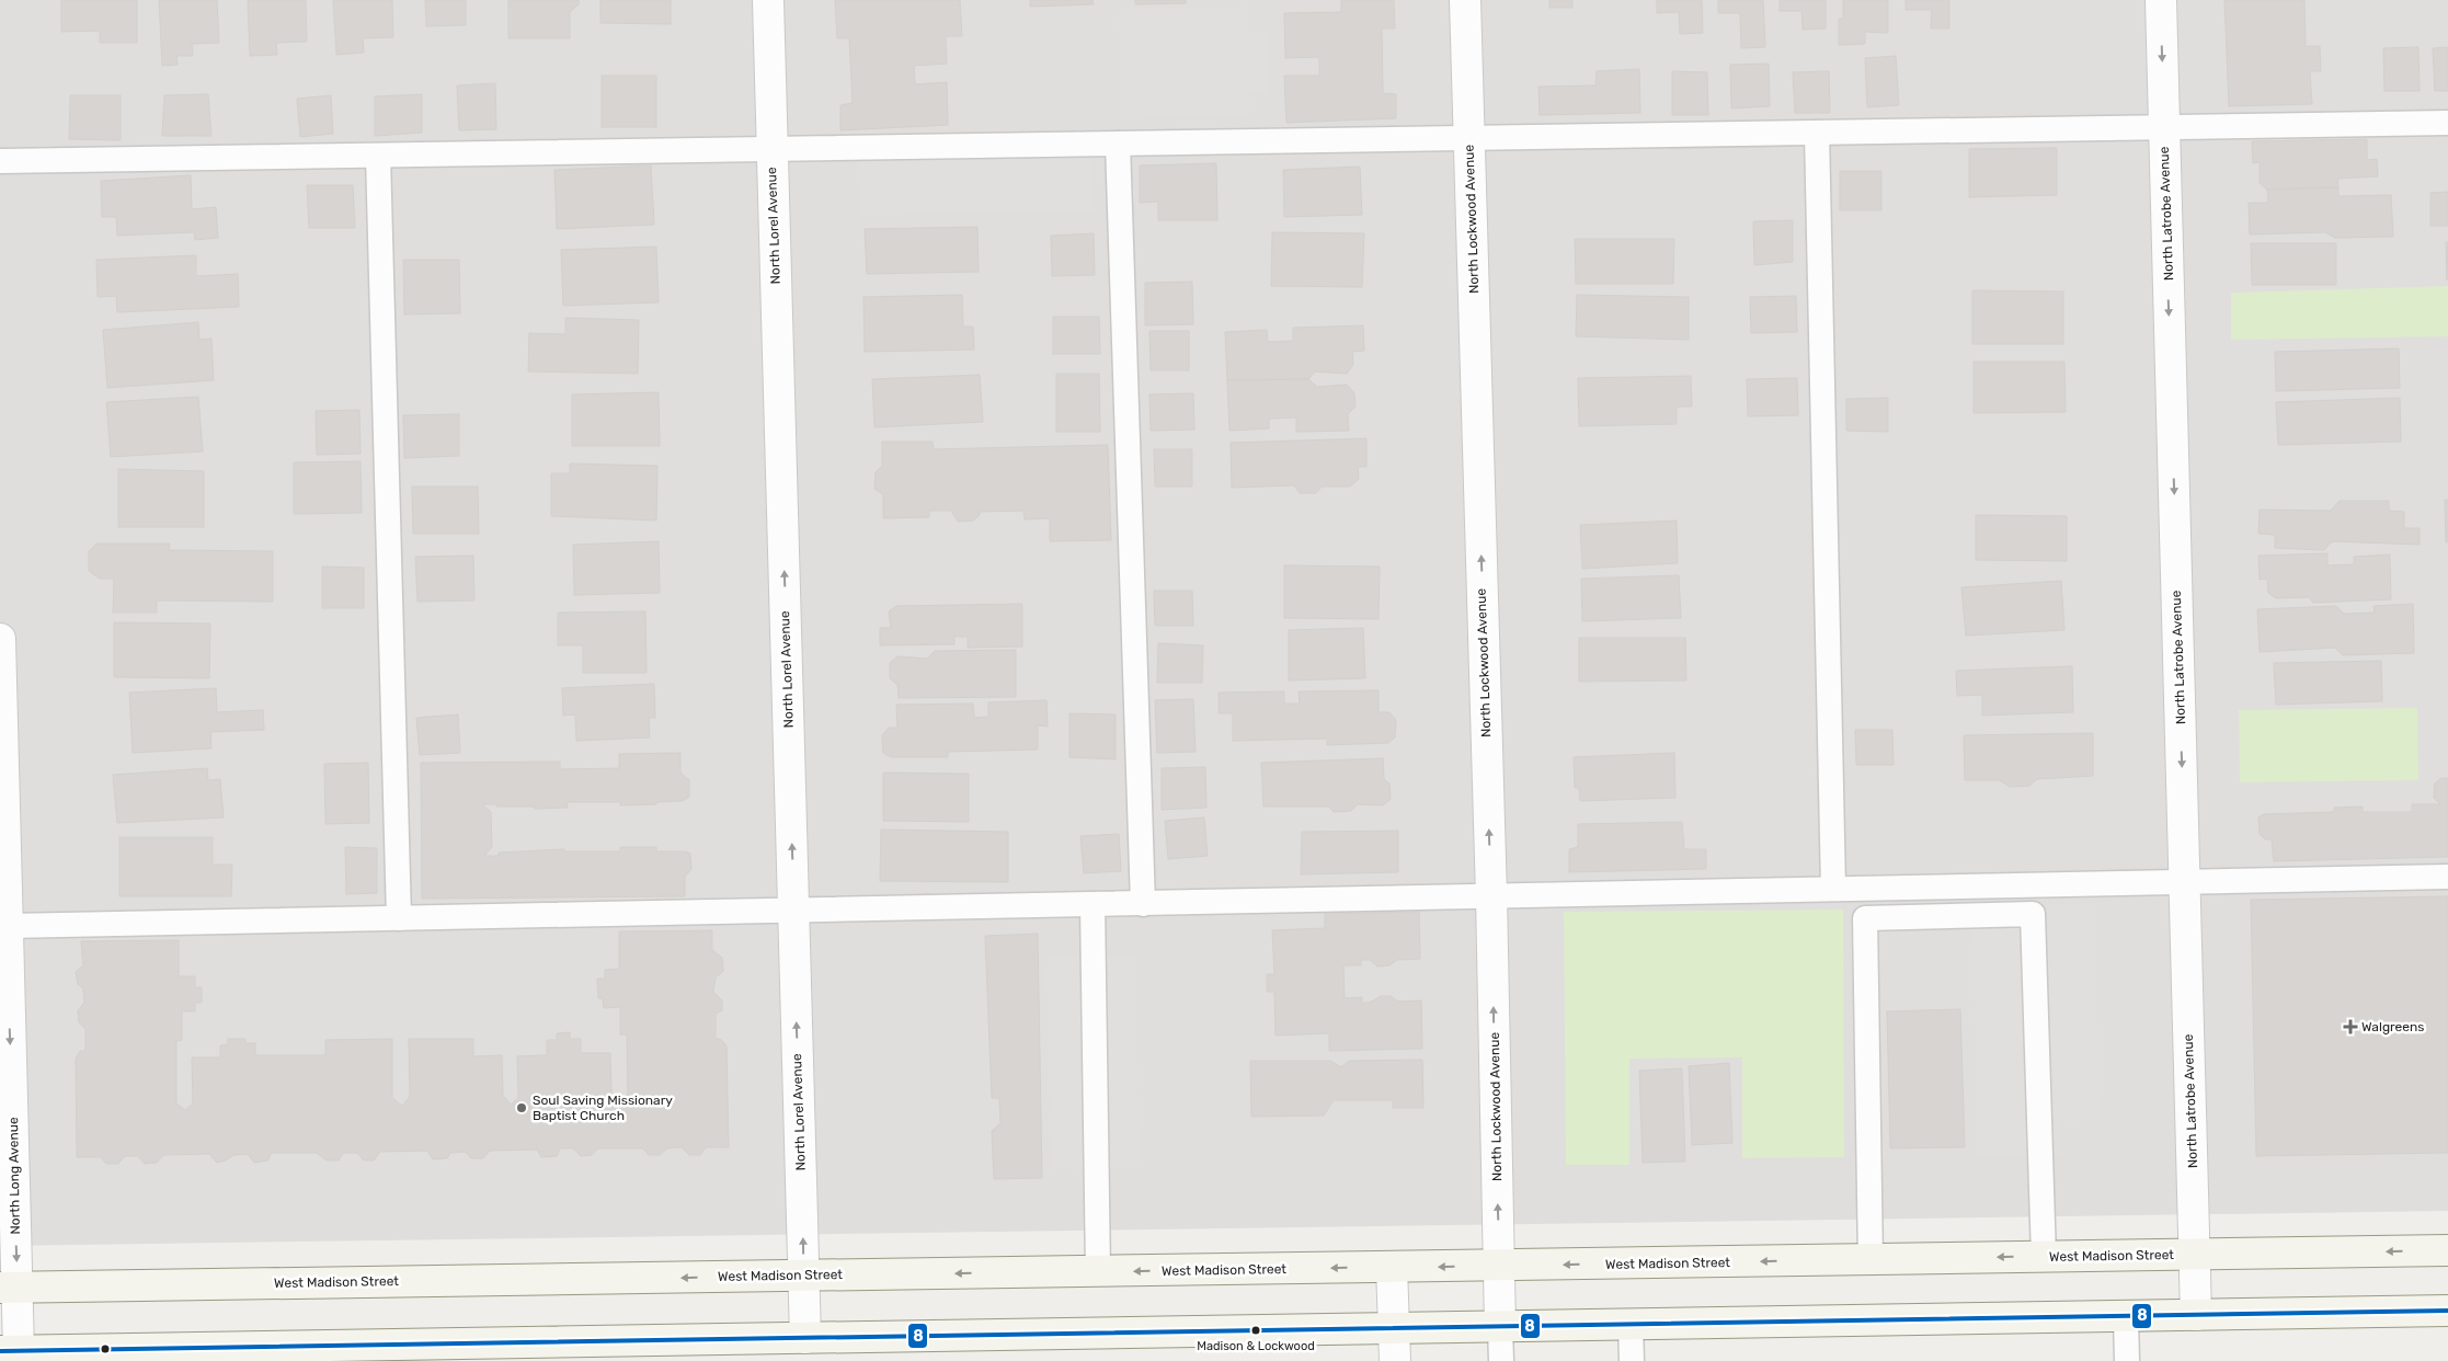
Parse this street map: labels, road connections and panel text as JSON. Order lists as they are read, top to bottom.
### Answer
{
  "streets": {
    "main road": ["West Madison Street"],
    "street": [
      "North Latrobe Avenue",
      "North Lockwood Avenue",
      "North Lorel Avenue",
      "North Long Avenue"
    ]
  },
  "crossings": [
    ["North Latrobe Avenue", "West Madison Street"],
    ["North Lockwood Avenue", "West Madison Street"],
    ["North Lorel Avenue", "West Madison Street"],
    ["North Long Avenue", "West Madison Street"]
  ],
  "one_way": [
    "North Latrobe Avenue",
    "North Lockwood Avenue",
    "North Lorel Avenue",
    "North Long Avenue"
  ],
  "places": {
    "health": ["Walgreens"],
    "other": ["Soul Saving Missionary Baptist Church", "Madison & Lockwood"]
  },
  "lines": ["transit line 8"]
}
